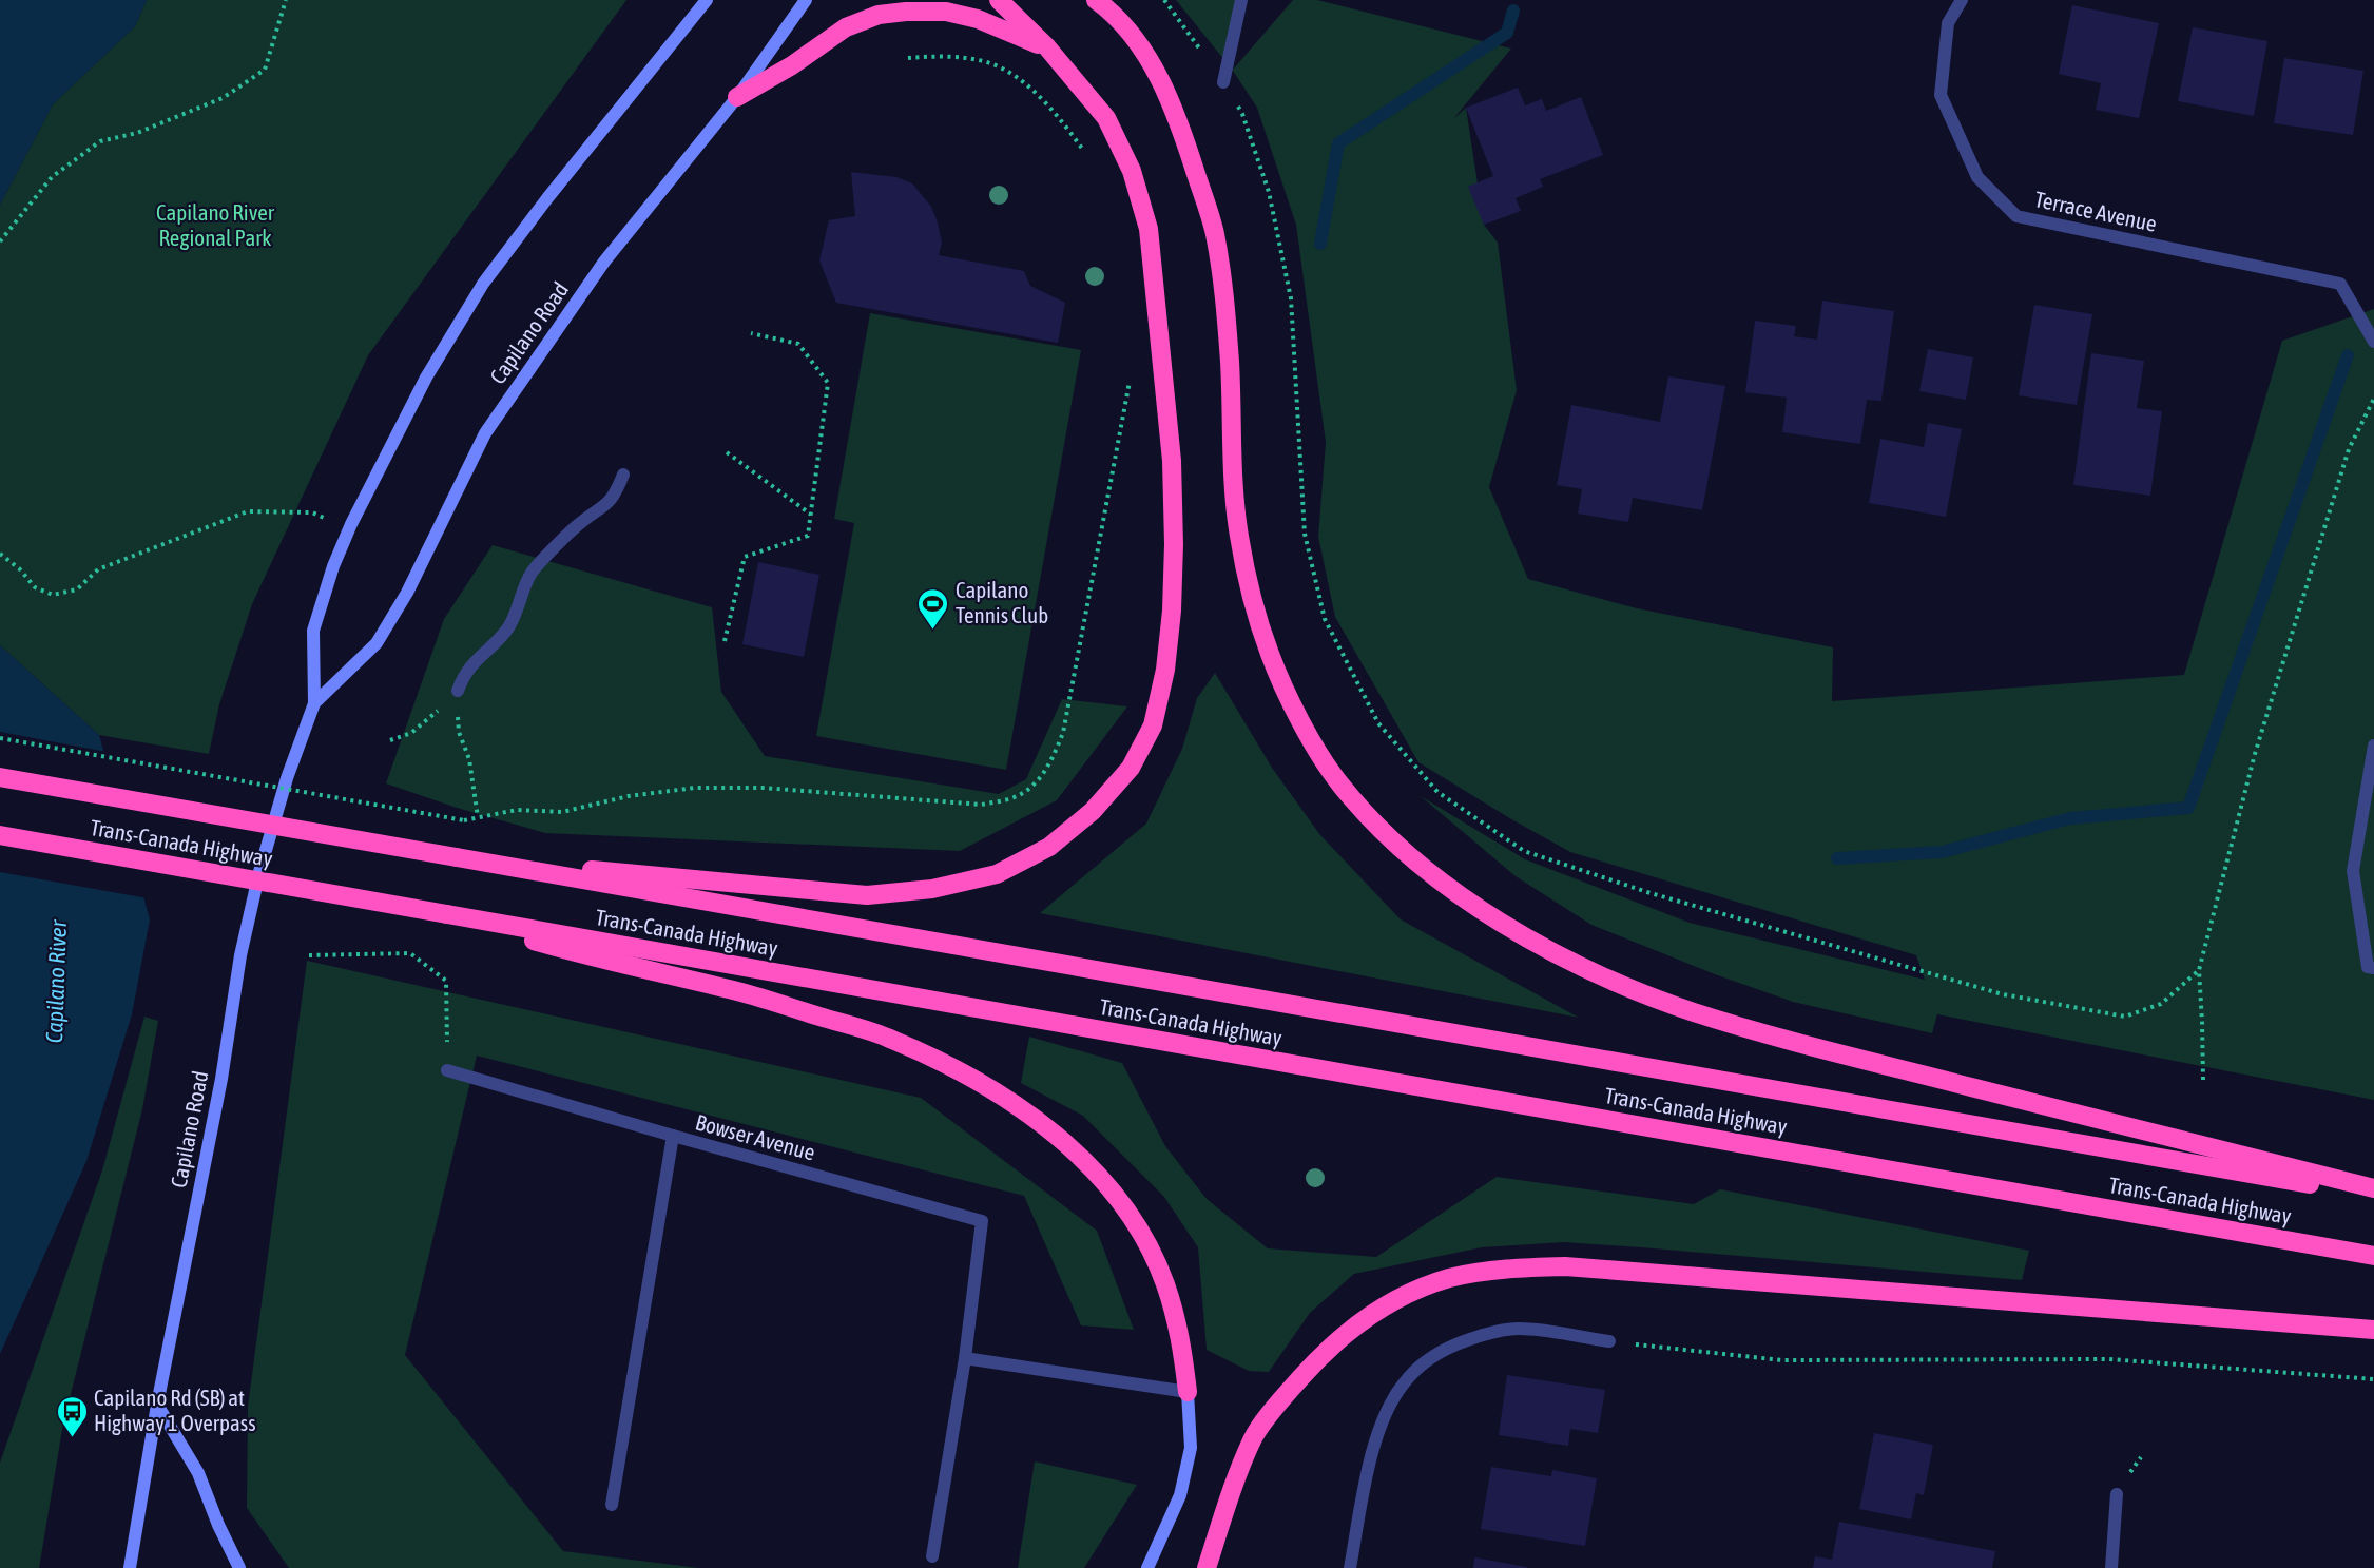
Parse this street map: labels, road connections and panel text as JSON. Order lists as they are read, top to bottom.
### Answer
{
  "streets": {
    "highway": ["Trans-Canada Highway"],
    "main road": ["Capilano Road"],
    "street": ["Terrace Avenue", "Bowser Avenue"]
  },
  "water": ["Capilano River"],
  "parks": ["Capilano River Regional Park"],
  "places": {
    "sports": ["Capilano Tennis Club"],
    "bus stop": ["Capilano Rd (SB) at Highway 1 Overpass"]
  }
}
